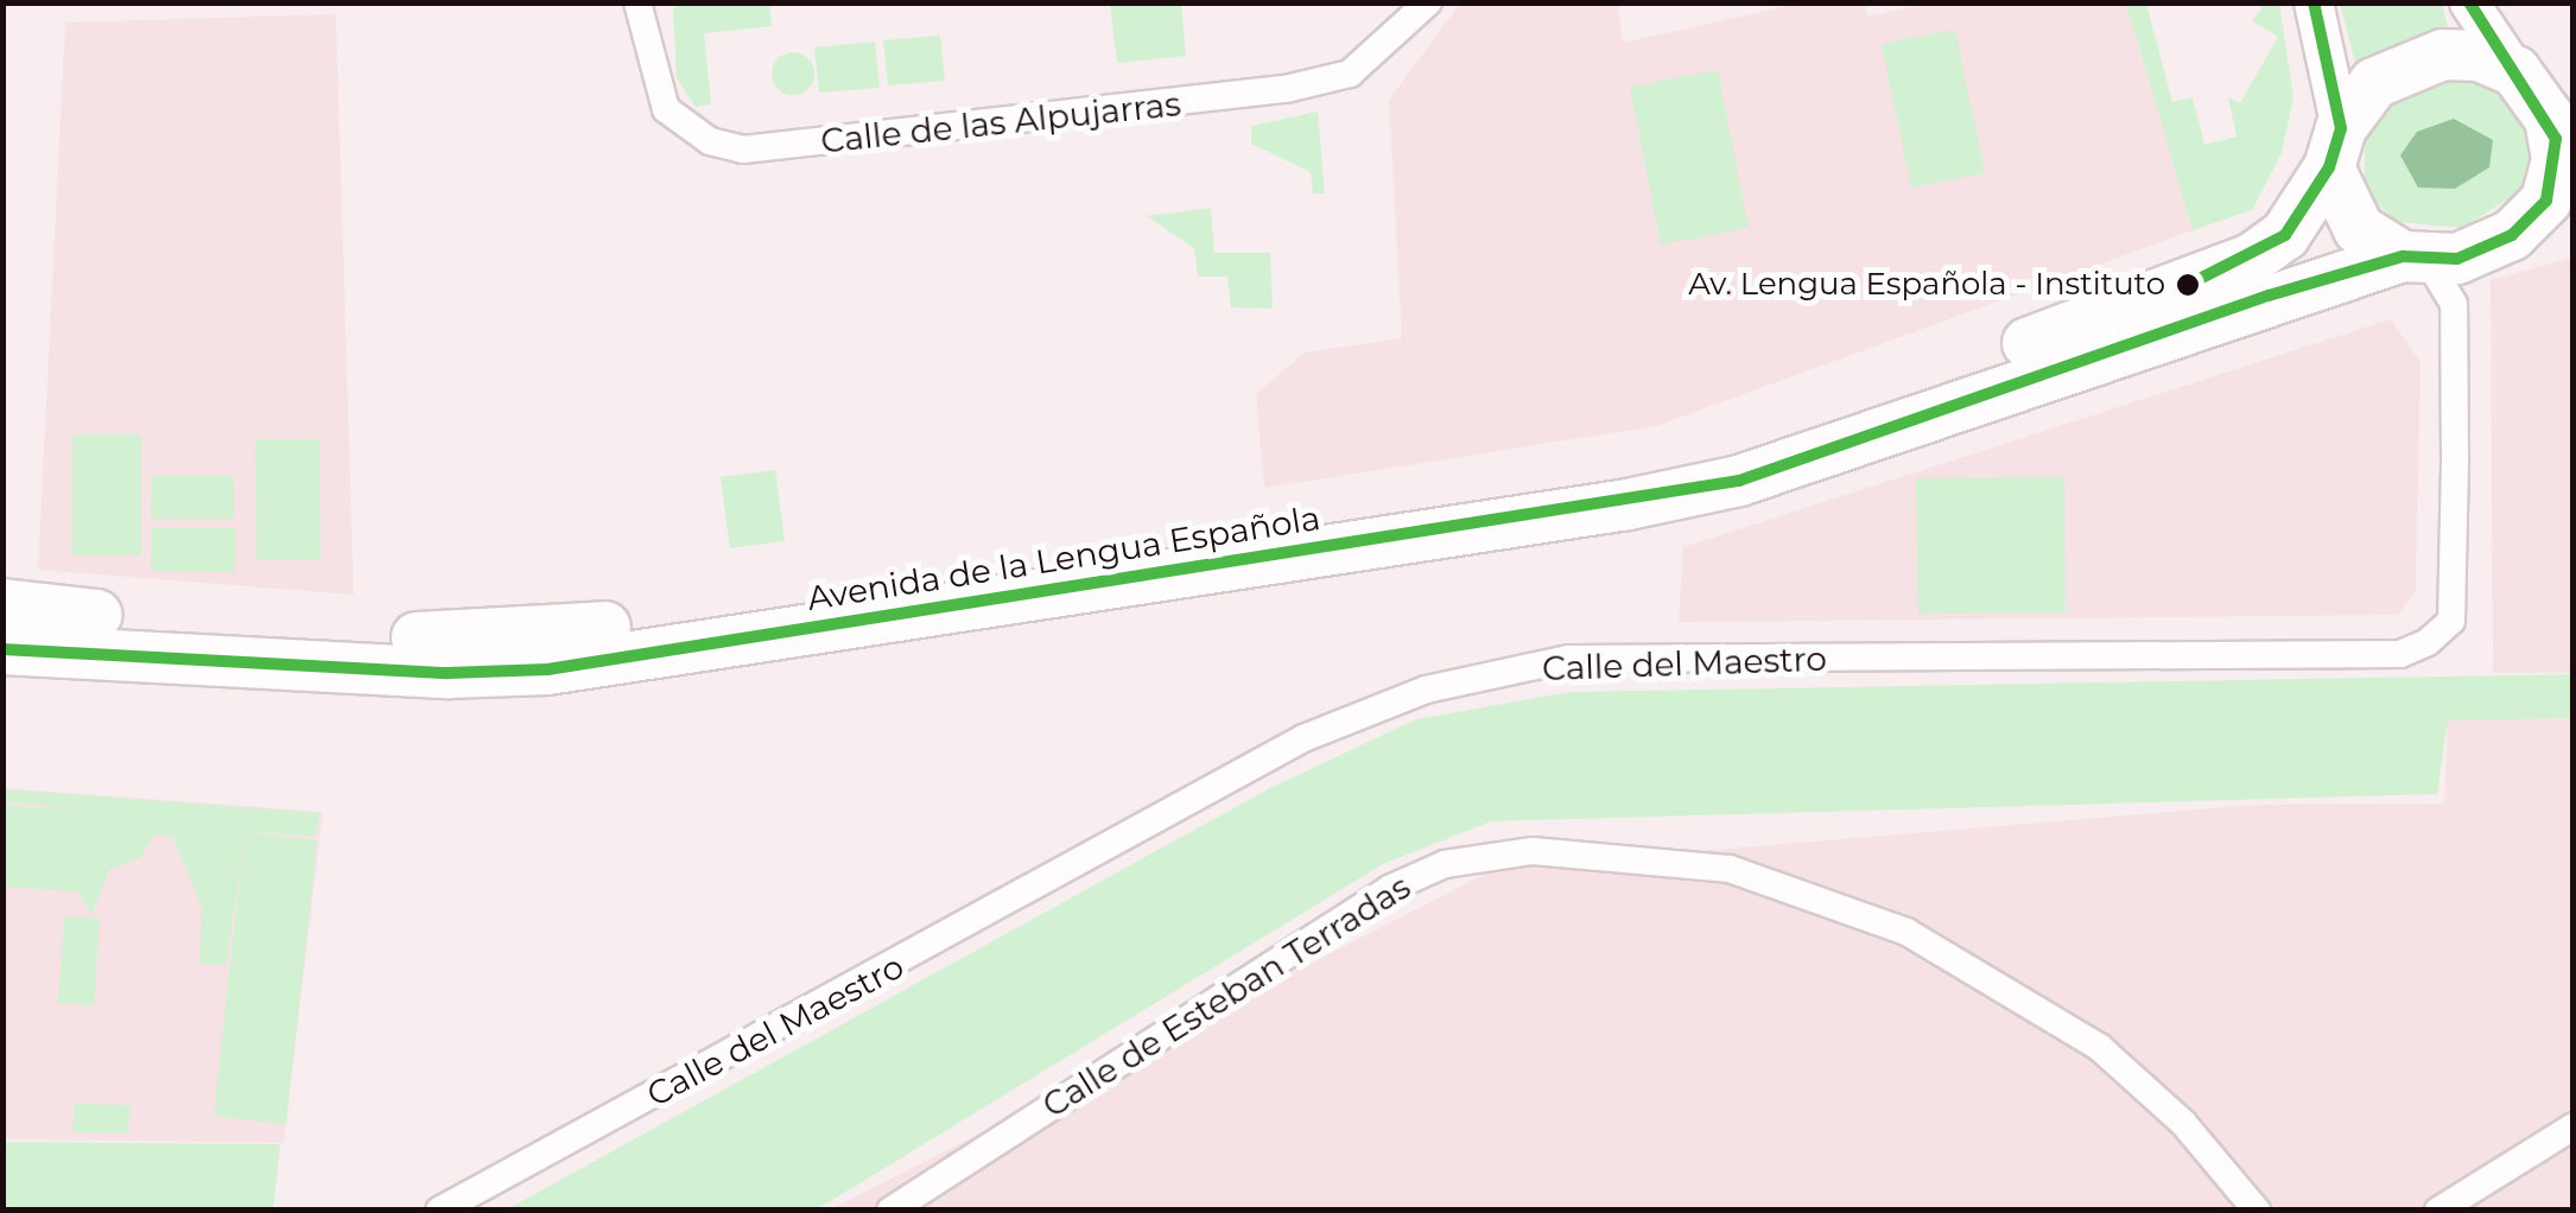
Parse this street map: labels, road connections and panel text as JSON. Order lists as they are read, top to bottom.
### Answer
{
  "streets": {
    "highway": ["Avenida de la Lengua Española"],
    "street": ["Calle de las Alpujarras", "Calle del Maestro", "Calle de Esteban Terradas"]
  },
  "crossings": [
    ["Avenida de la Lengua Española", "Calle del Maestro"]
  ],
  "places": ["Av. Lengua Española - Instituto"]
}
